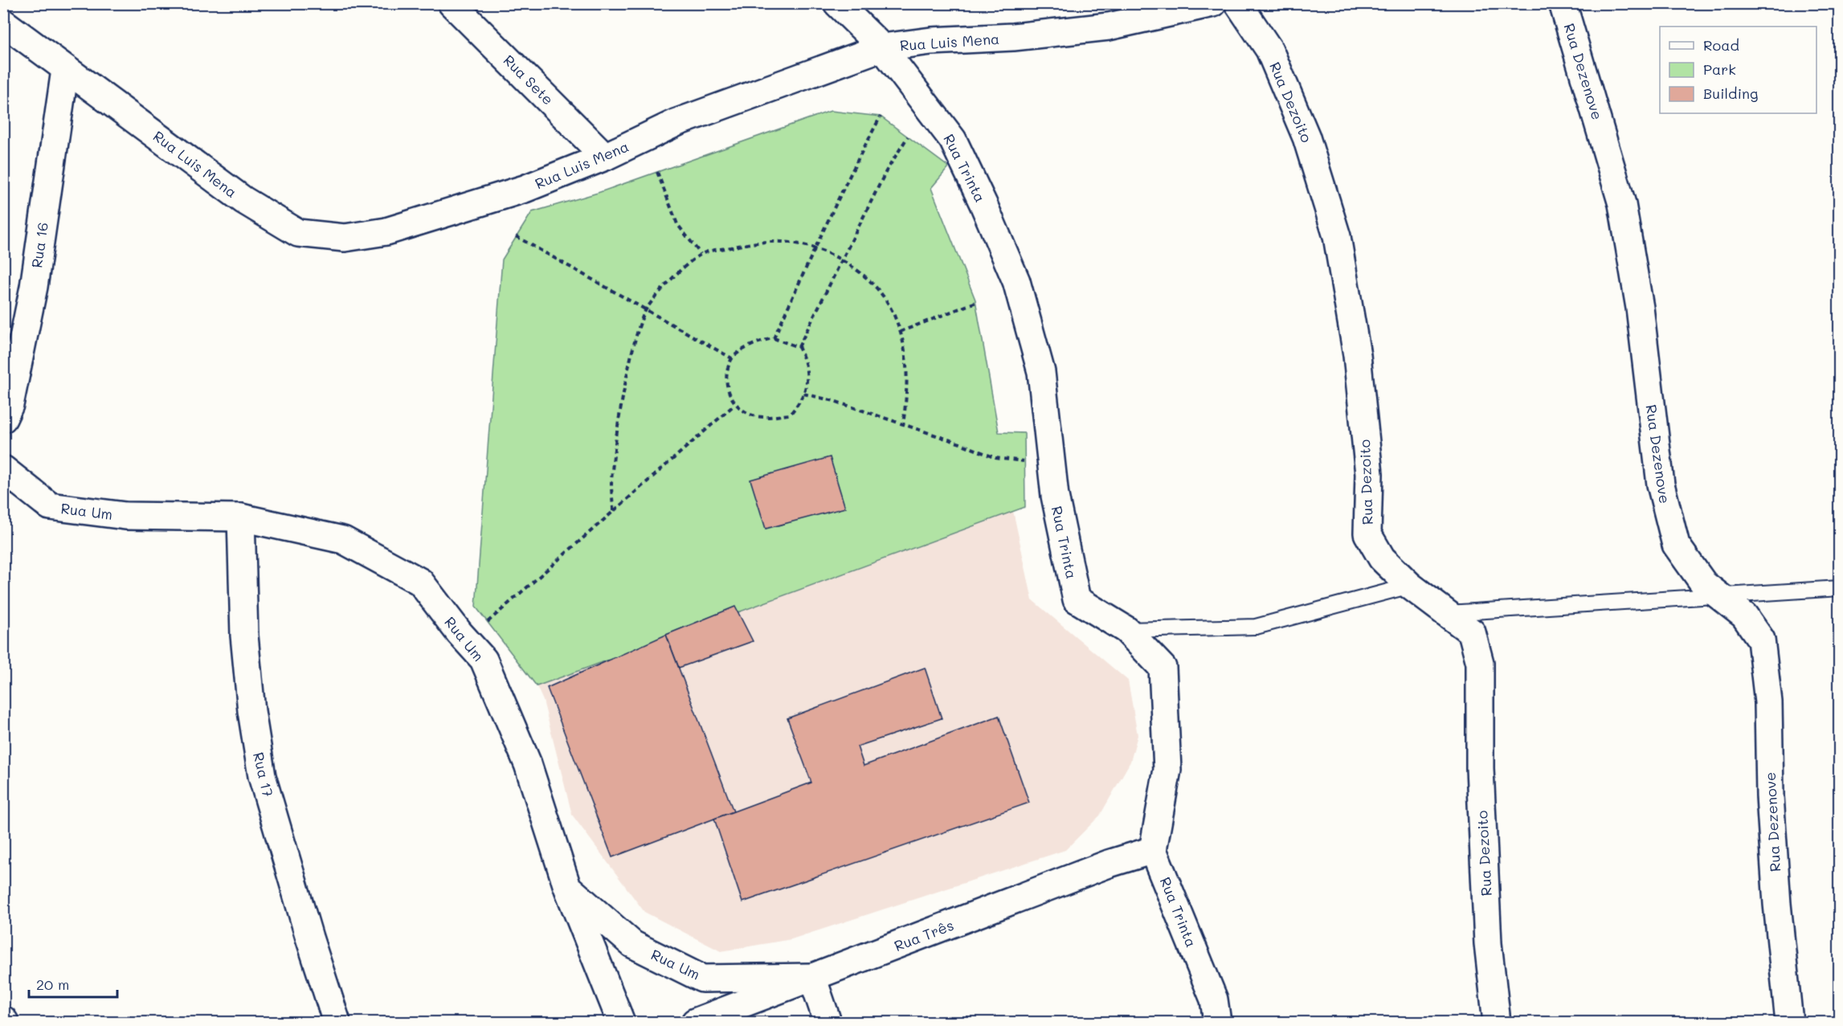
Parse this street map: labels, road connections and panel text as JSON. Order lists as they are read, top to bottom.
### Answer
{
  "streets": {
    "street": [
      "Rua Luis Mena",
      "Rua Dezenove",
      "Rua Sete",
      "Rua Dezoito",
      "Rua Trinta",
      "Rua 16",
      "Rua Um",
      "Rua 17",
      "Rua Três"
    ]
  },
  "crossings": [
    ["Rua Luis Mena", "Rua Sete"],
    ["Rua Luis Mena", "Rua Trinta"],
    ["Rua Luis Mena", "Rua 16"],
    ["Rua Trinta", "Rua Três"],
    ["Rua Um", "Rua 17"],
    ["Rua Um", "Rua Três"]
  ],
  "legend": ["Road", "Park", "Building"],
  "scale_bar": "20 m"
}
